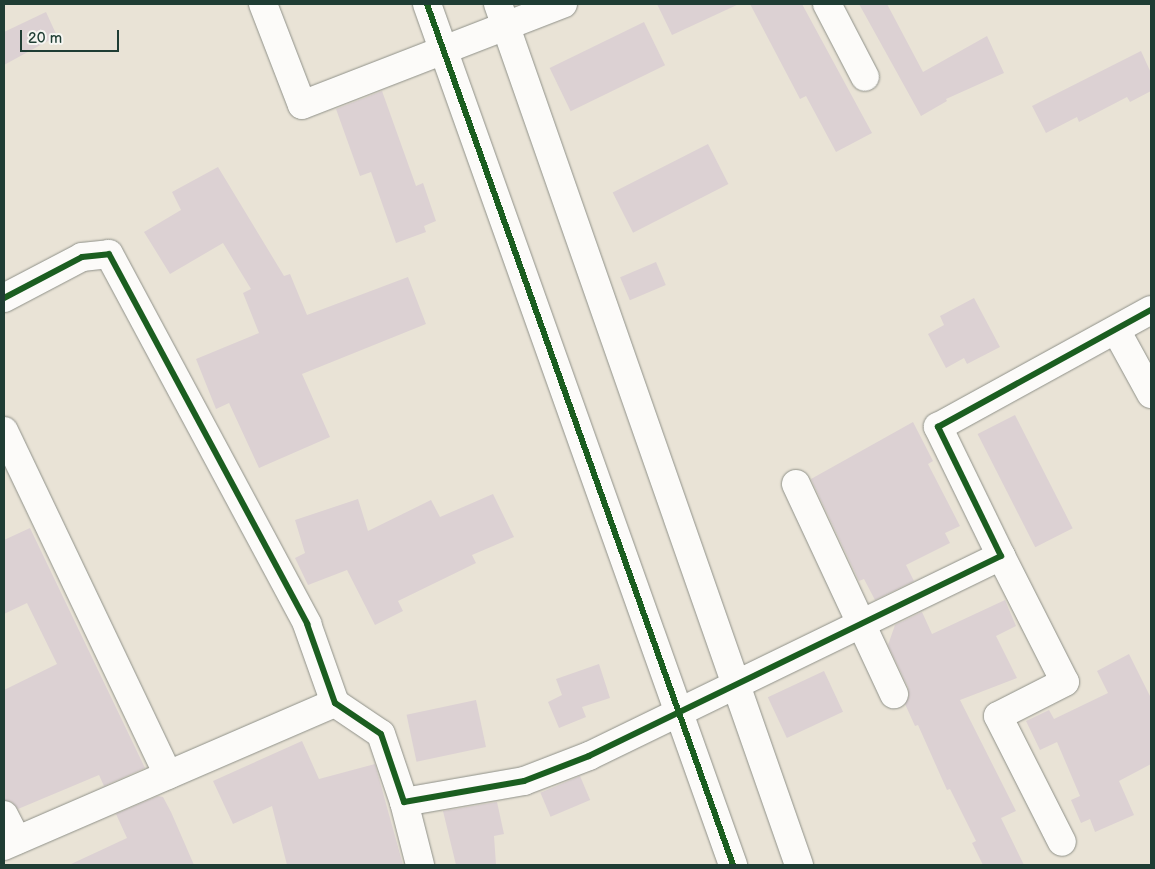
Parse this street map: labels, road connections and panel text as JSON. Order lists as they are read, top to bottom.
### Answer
{
  "scale_bar": "20 m"
}
